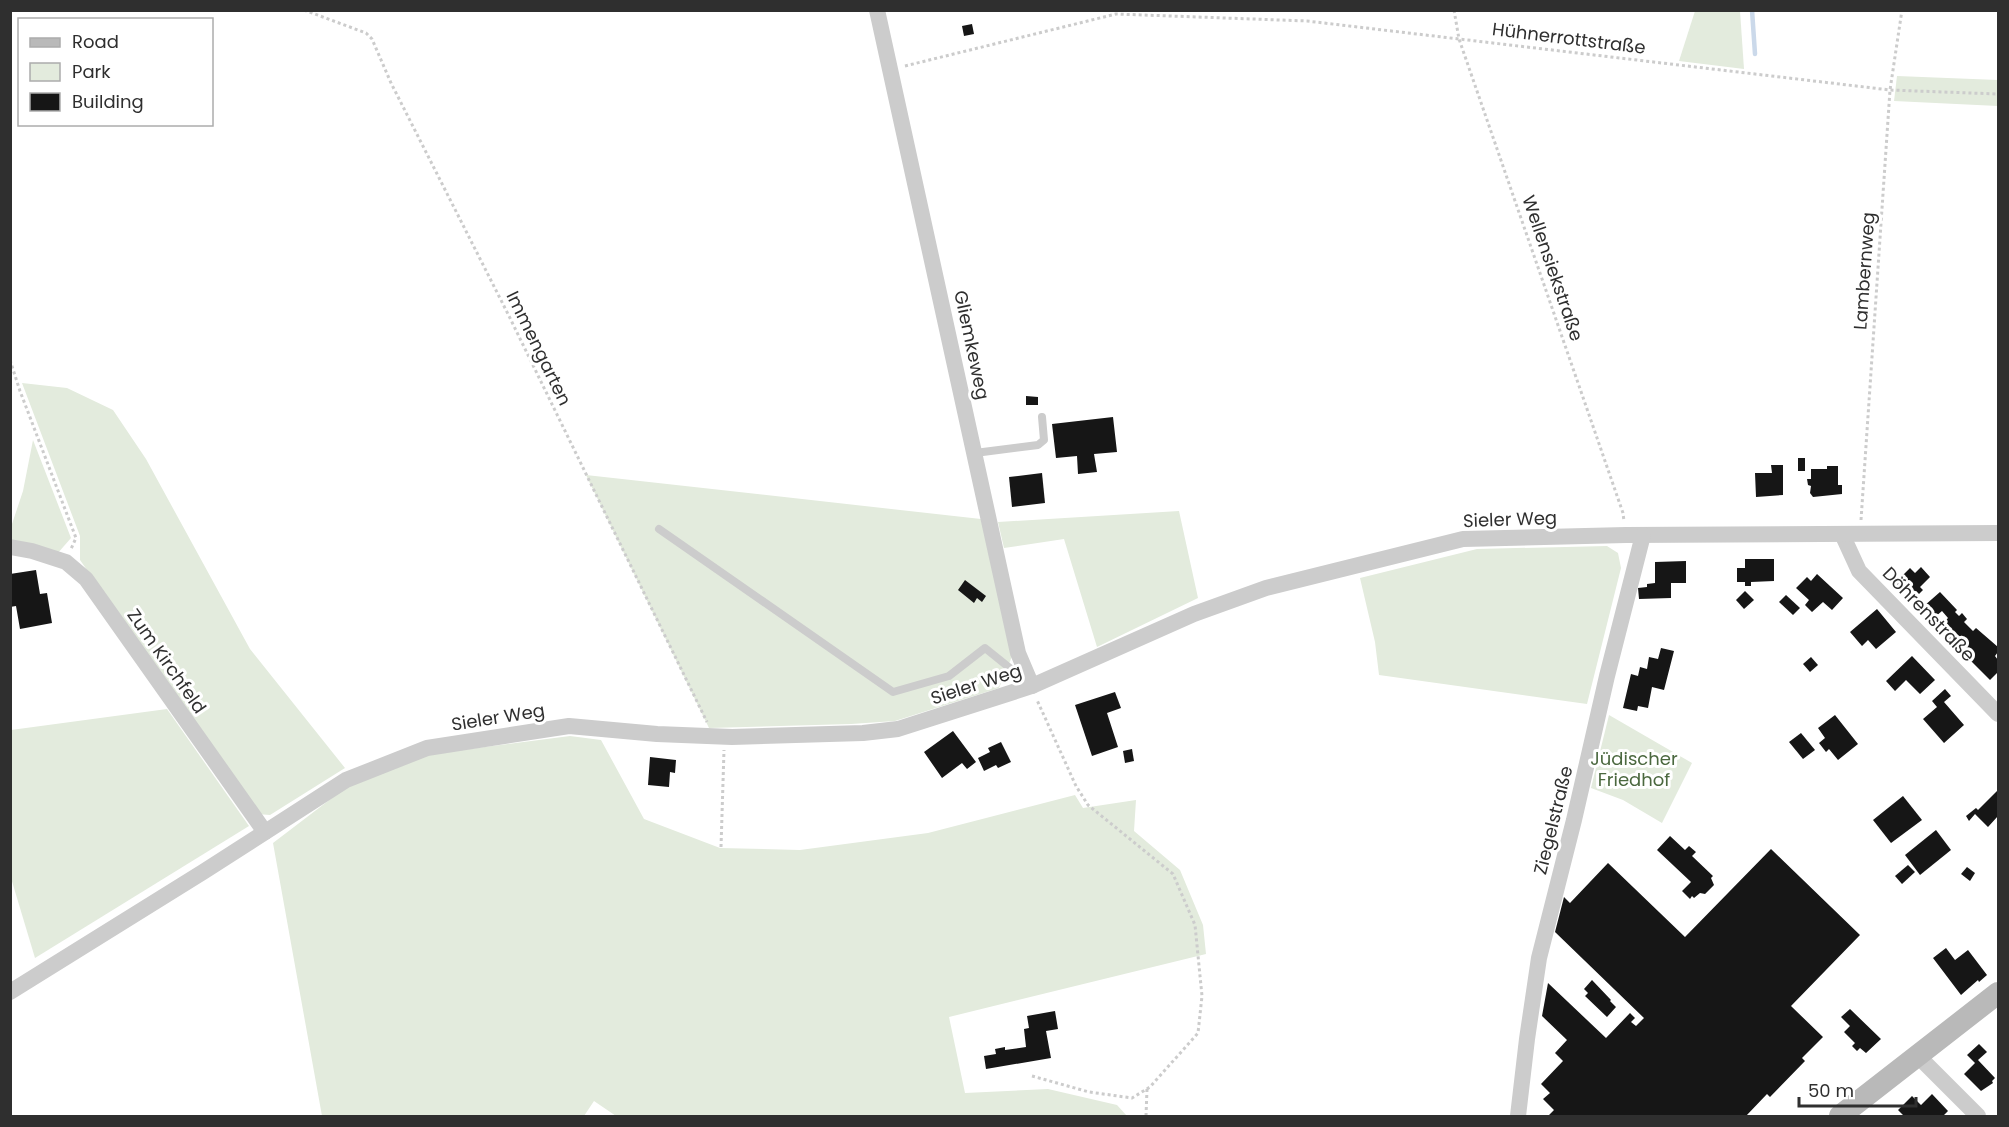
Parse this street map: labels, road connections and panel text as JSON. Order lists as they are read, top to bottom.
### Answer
{
  "streets": {
    "street": [
      "Gliemkeweg",
      "Sieler Weg",
      "Döhrenstraße",
      "Zum Kirchfeld",
      "Ziegelstraße"
    ],
    "path": [
      "Hühnerrottstraße",
      "Wellensiekstraße",
      "Lambernweg",
      "Immengarten"
    ]
  },
  "crossings": [
    ["Hühnerrottstraße", "Wellensiekstraße"],
    ["Hühnerrottstraße", "Lambernweg"],
    ["Hühnerrottstraße", "Gliemkeweg"],
    ["Wellensiekstraße", "Sieler Weg"],
    ["Lambernweg", "Sieler Weg"],
    ["Gliemkeweg", "Sieler Weg"],
    ["Immengarten", "Sieler Weg"],
    ["Sieler Weg", "Döhrenstraße"],
    ["Sieler Weg", "Zum Kirchfeld"],
    ["Sieler Weg", "Ziegelstraße"]
  ],
  "parks": ["Jüdischer Friedhof"],
  "legend": ["Road", "Park", "Building"],
  "scale_bar": "50 m"
}
